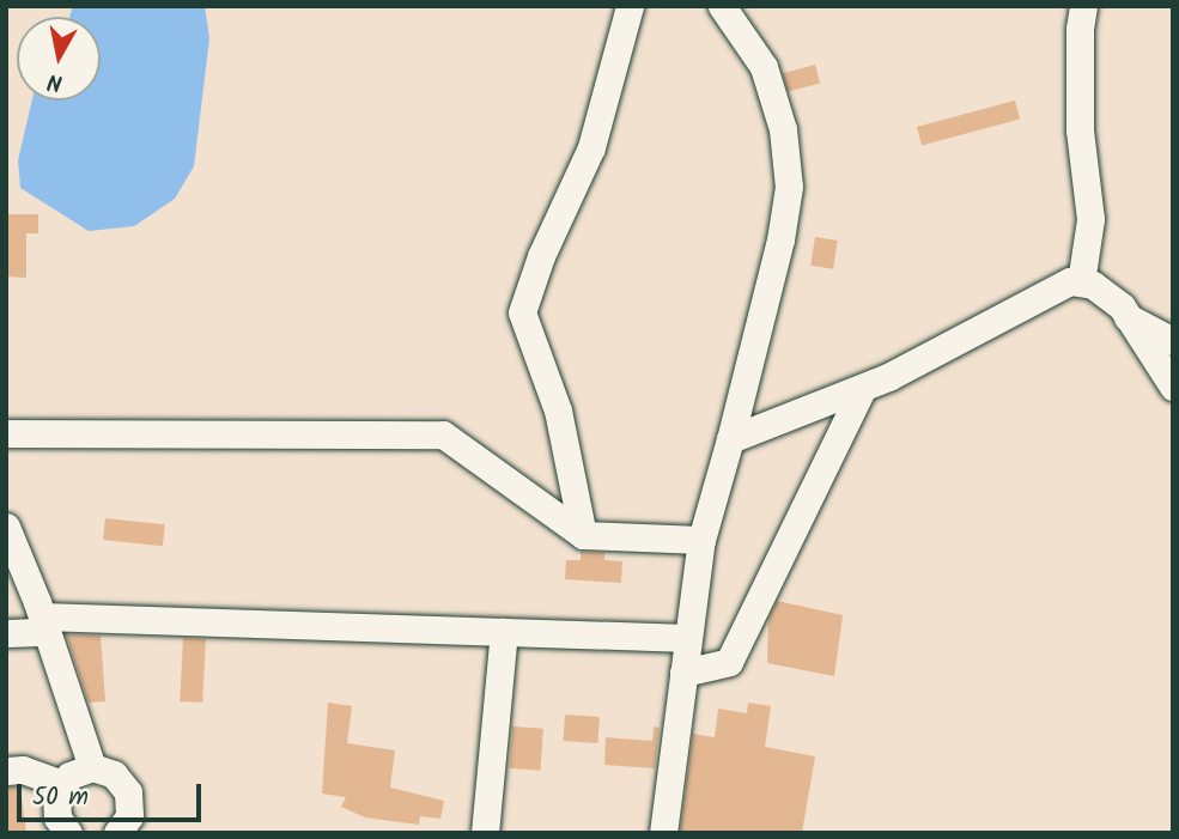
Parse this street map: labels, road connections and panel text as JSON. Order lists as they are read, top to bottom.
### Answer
{
  "scale_bar": "50 m",
  "north": "bottom"
}
